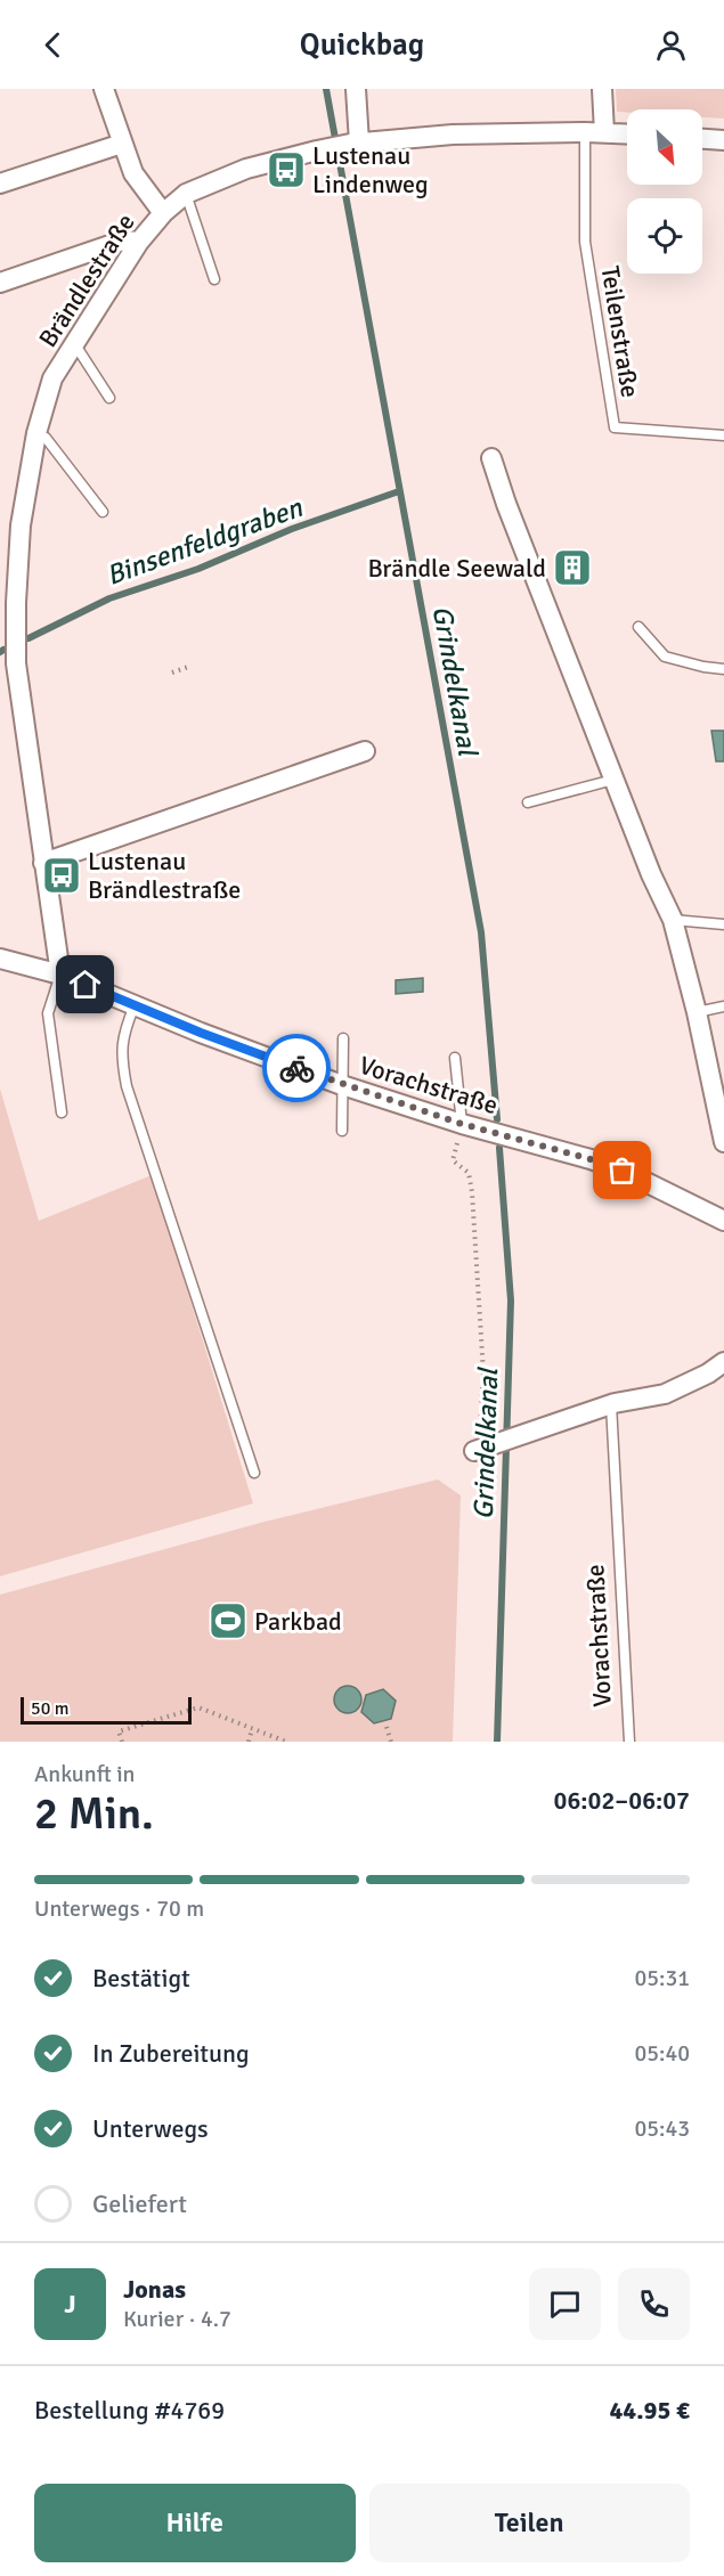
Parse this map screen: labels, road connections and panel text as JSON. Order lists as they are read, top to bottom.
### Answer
{
  "streets": {
    "street": ["Brändlestraße", "Vorachstraße"],
    "lane": ["Teilenstraße"]
  },
  "crossings": [
    ["Brändlestraße", "Teilenstraße"],
    ["Brändlestraße", "Vorachstraße"]
  ],
  "water": ["Binsenfeldgraben", "Grindelkanal"],
  "places": {
    "bus stop": ["Lustenau Lindenweg", "Lustenau Brändlestraße"],
    "building": ["Brändle Seewald"],
    "sports": ["Parkbad"]
  },
  "scale_bar": "50 m",
  "north": "bottom right",
  "page": {
    "header": "Quickbag",
    "scale": "50 m",
    "heading": ["2 Min.", "Ankunft in", "06:02–06:07"],
    "panel": [
      "Jonas",
      "Kurier · 4.7",
      "Bestellung #4769",
      "44.95 €"
    ],
    "bar": "Unterwegs · 70 m",
    "list": [
      ["Bestätigt", "05:31"],
      ["In Zubereitung", "05:40"],
      ["Unterwegs", "05:43"],
      "Geliefert"
    ],
    "round": "J",
    "buttons": ["Hilfe", "Teilen"]
  }
}
